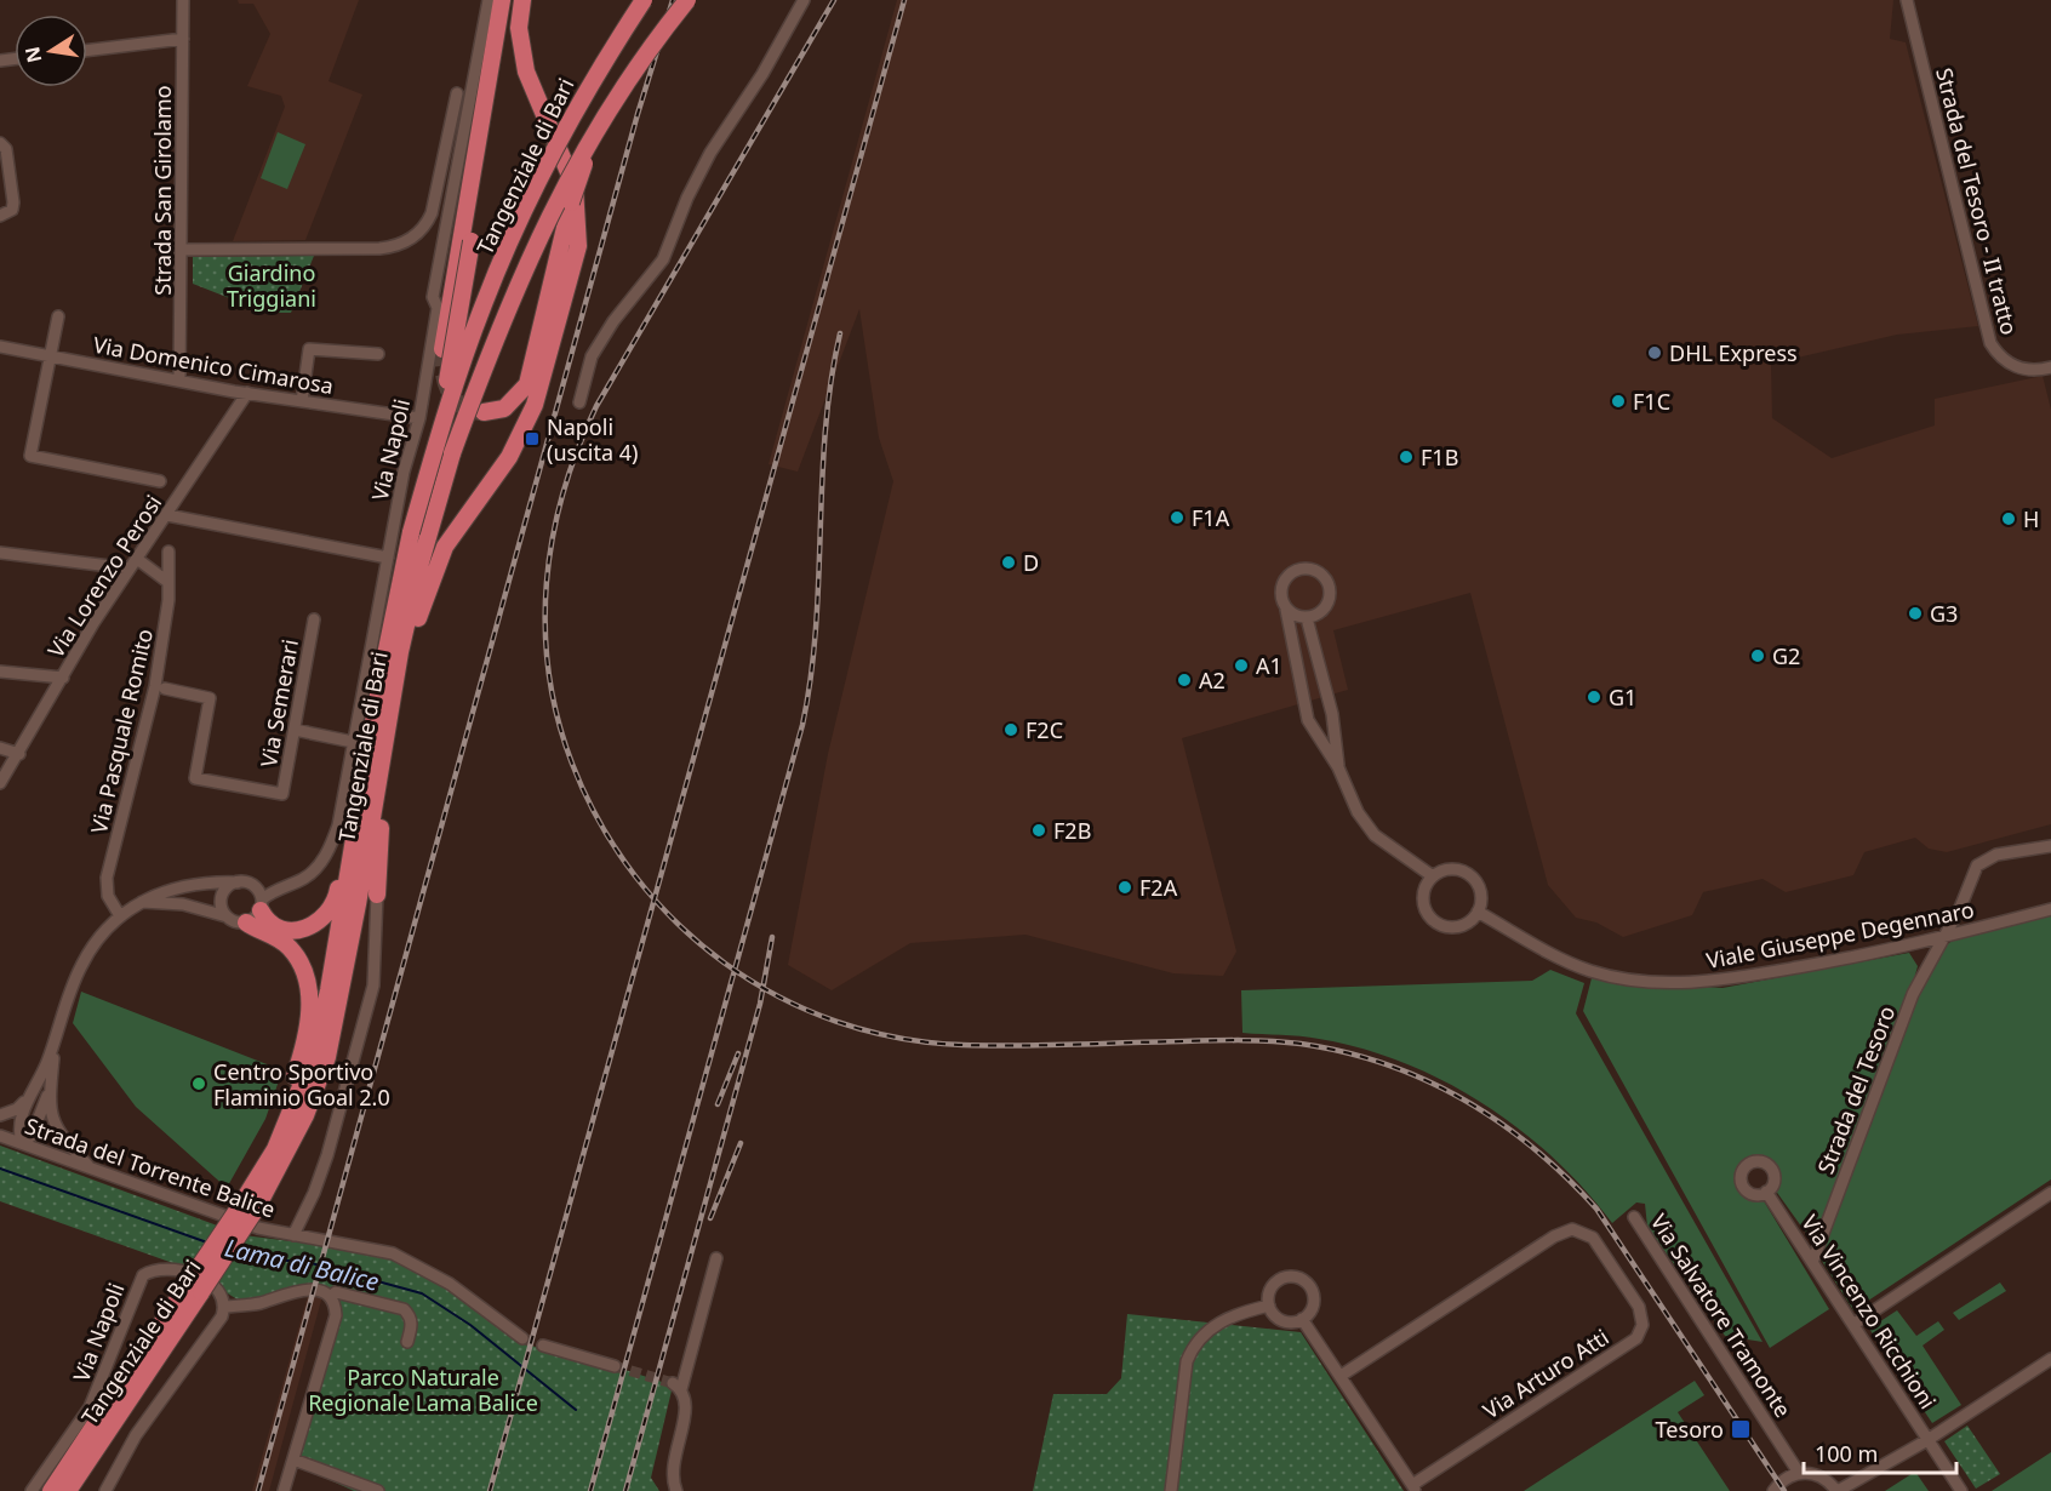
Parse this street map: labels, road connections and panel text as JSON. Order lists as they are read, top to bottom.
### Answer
{
  "streets": {
    "highway": ["Tangenziale di Bari"],
    "street": [
      "Strada San Girolamo",
      "Strada del Tesoro - II tratto",
      "Via Domenico Cimarosa",
      "Via Napoli",
      "Via Lorenzo Perosi",
      "Via Semerari",
      "Via Pasquale Romito",
      "Viale Giuseppe Degennaro",
      "Strada del Tesoro",
      "Strada del Torrente Balice",
      "Via Vincenzo Ricchioni",
      "Via Salvatore Tramonte",
      "Via Arturo Atti"
    ]
  },
  "crossings": [
    ["Strada San Girolamo", "Via Domenico Cimarosa"],
    ["Via Domenico Cimarosa", "Via Napoli"],
    ["Via Domenico Cimarosa", "Via Lorenzo Perosi"],
    ["Viale Giuseppe Degennaro", "Strada del Tesoro"],
    ["Strada del Tesoro", "Via Vincenzo Ricchioni"]
  ],
  "water": ["Lama di Balice"],
  "parks": ["Giardino Triggiani", "Parco Naturale Regionale Lama Balice"],
  "places": {
    "other": [
      "DHL Express",
      "F1C",
      "F1B",
      "F1A",
      "H",
      "D",
      "G3",
      "G2",
      "A1",
      "A2",
      "G1",
      "F2C",
      "F2B",
      "F2A",
      "Centro Sportivo Flaminio Goal 2.0"
    ],
    "transit": ["Napoli (uscita 4)", "Tesoro"]
  },
  "scale_bar": "100 m",
  "north": "left"
}
